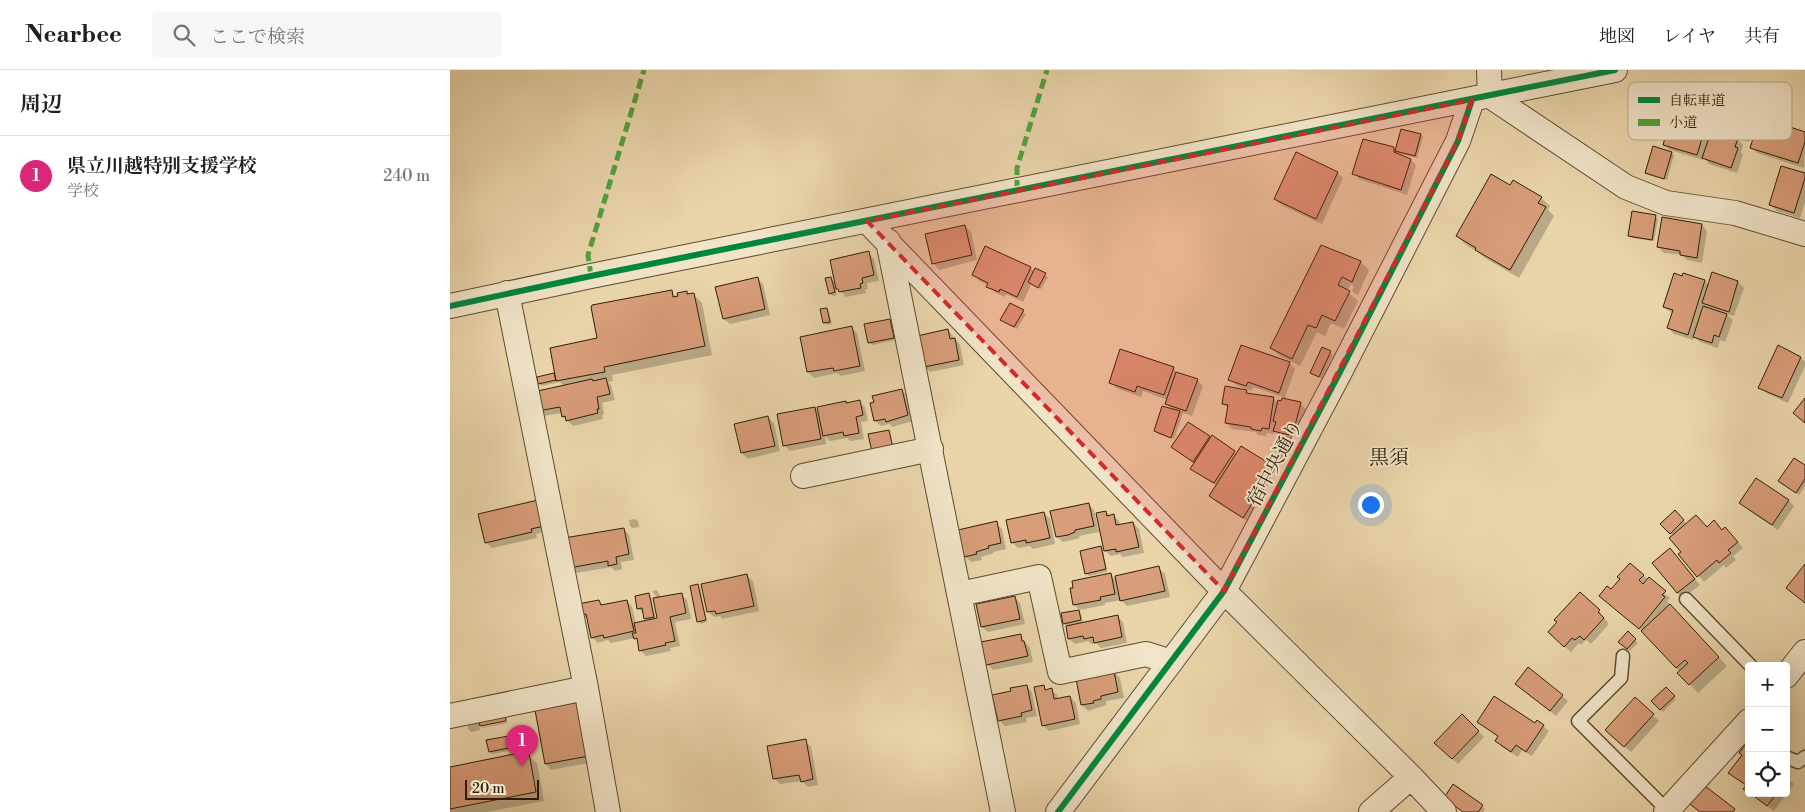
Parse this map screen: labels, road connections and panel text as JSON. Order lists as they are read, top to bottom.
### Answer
{
  "streets": {
    "street": ["宿中央通り"]
  },
  "districts": ["黒須"],
  "legend": ["自転車道", "小道"],
  "scale_bar": "20 m",
  "page": {
    "header": "Nearbee",
    "search": "ここで検索",
    "nav": ["地図", "レイヤ", "共有"],
    "heading": "周辺",
    "list": [
      {
        "mark": "1",
        "name": "県立川越特別支援学校",
        "note": "学校",
        "value": "240 m"
      }
    ],
    "map_buttons": ["+", "−"],
    "pins": "1",
    "scale": "20 m"
  }
}
